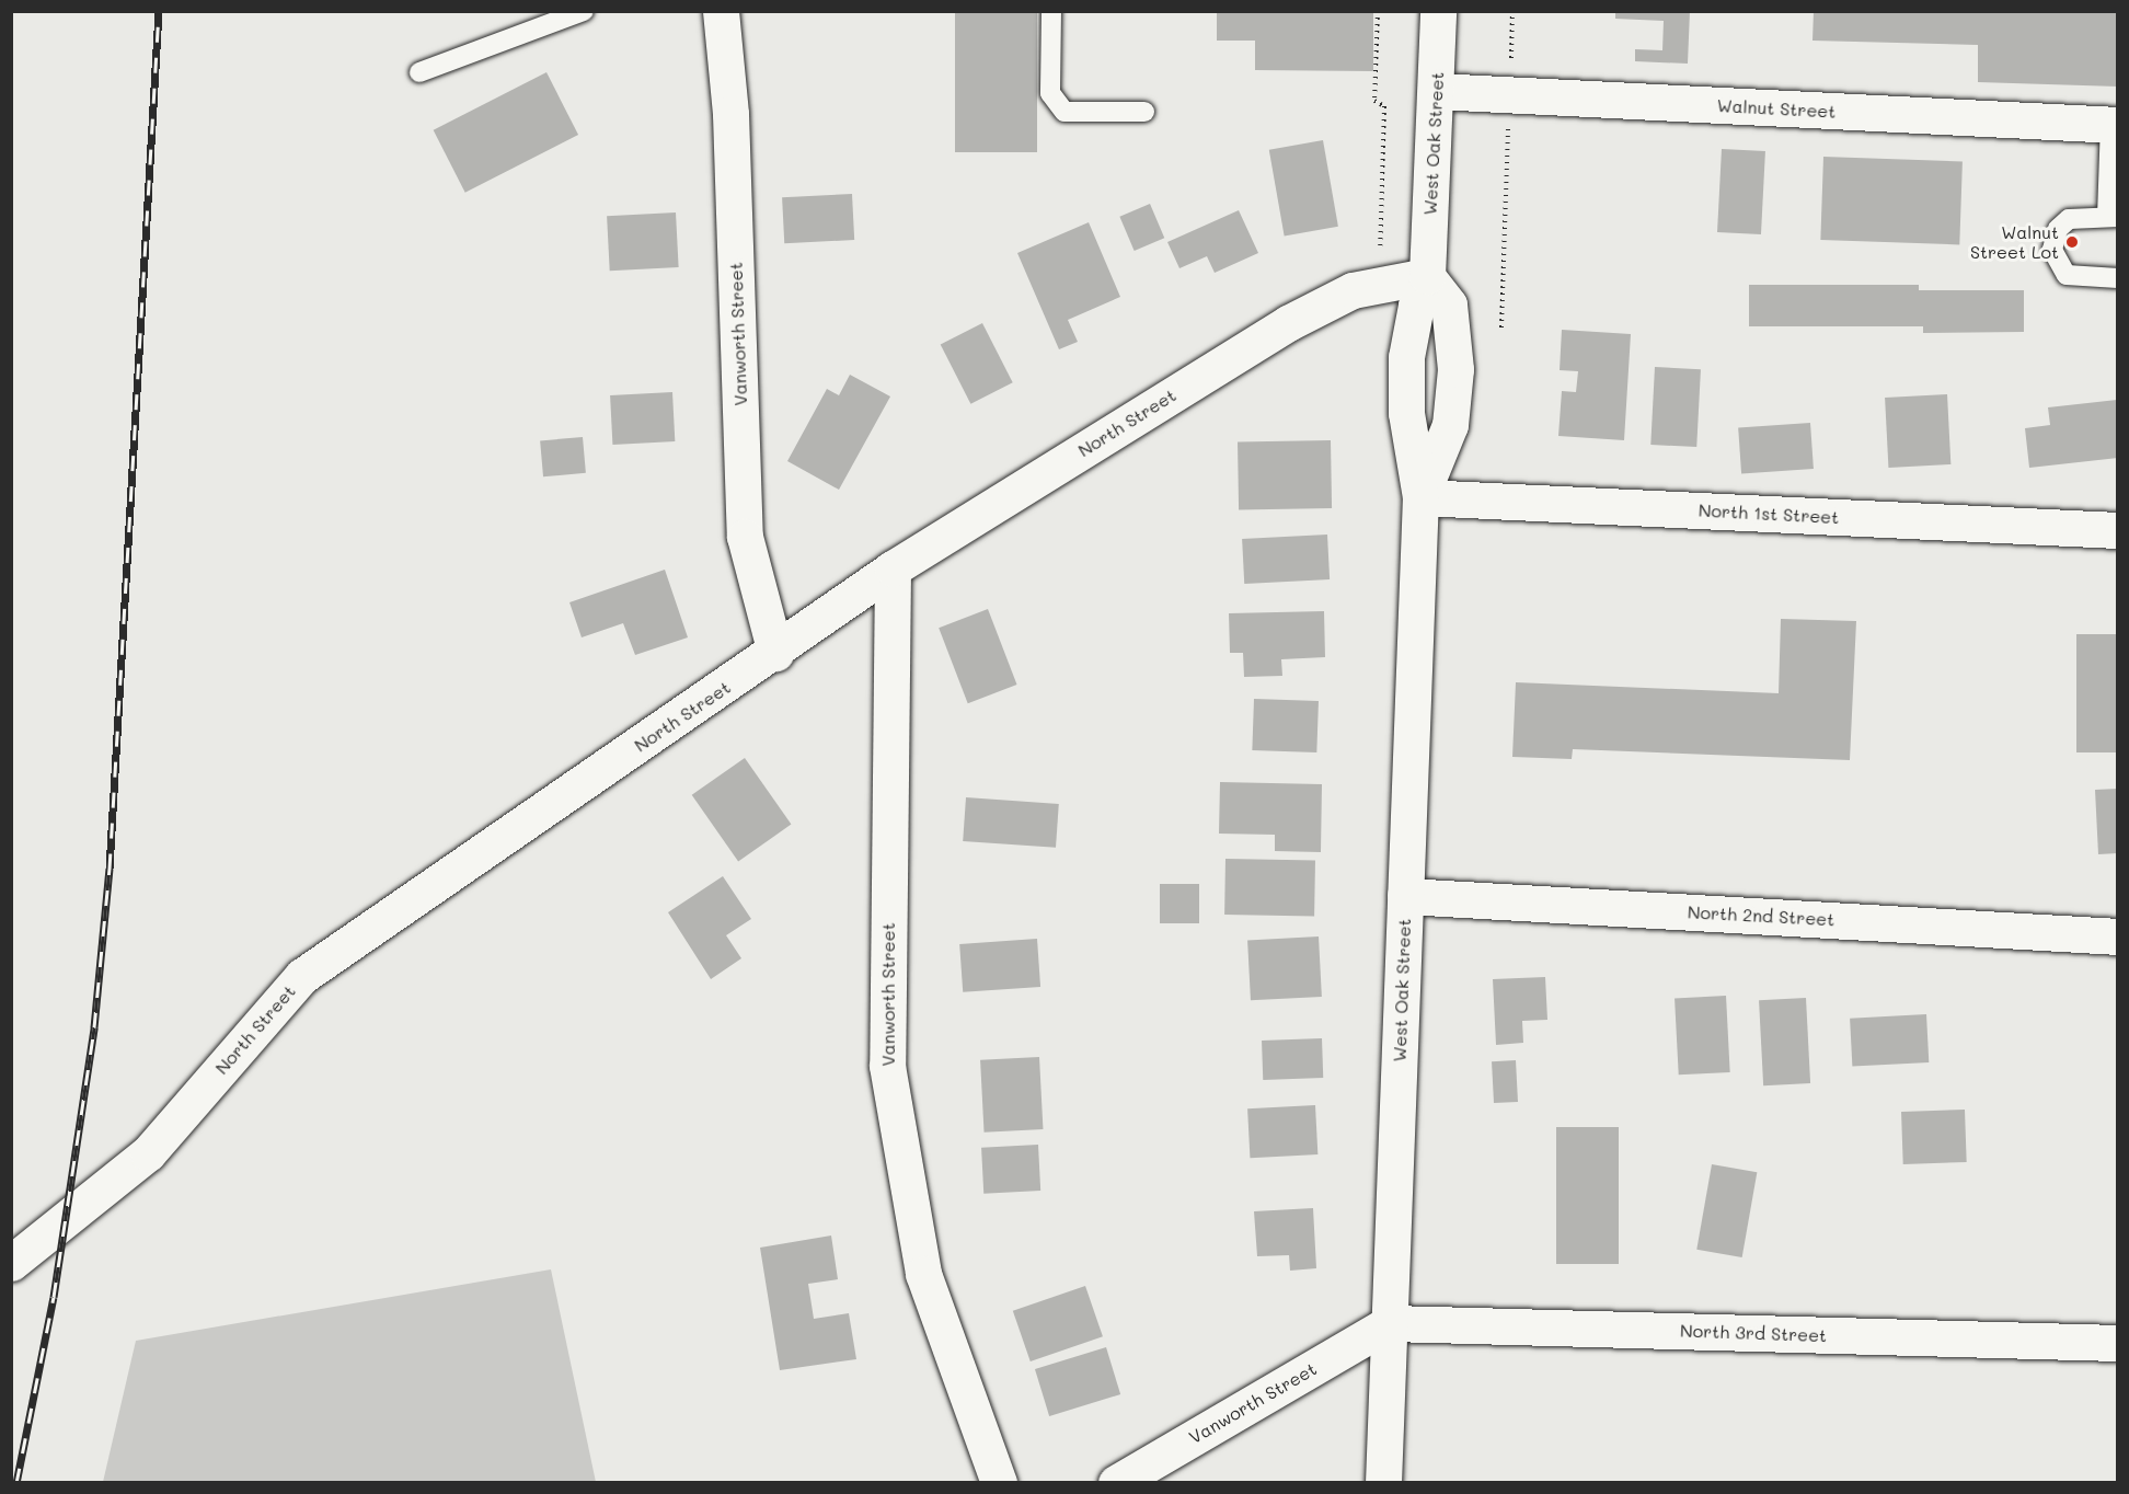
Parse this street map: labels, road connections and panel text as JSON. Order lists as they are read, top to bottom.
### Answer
{
  "streets": {
    "street": [
      "Walnut Street",
      "West Oak Street",
      "Vanworth Street",
      "North Street",
      "North 1st Street",
      "North 2nd Street",
      "North 3rd Street"
    ]
  },
  "crossings": [
    ["Walnut Street", "West Oak Street"],
    ["West Oak Street", "Vanworth Street"],
    ["West Oak Street", "North Street"],
    ["West Oak Street", "North 1st Street"],
    ["West Oak Street", "North 2nd Street"],
    ["West Oak Street", "North 3rd Street"],
    ["Vanworth Street", "North Street"],
    ["Vanworth Street", "North 3rd Street"]
  ],
  "places": ["Walnut Street Lot"]
}
